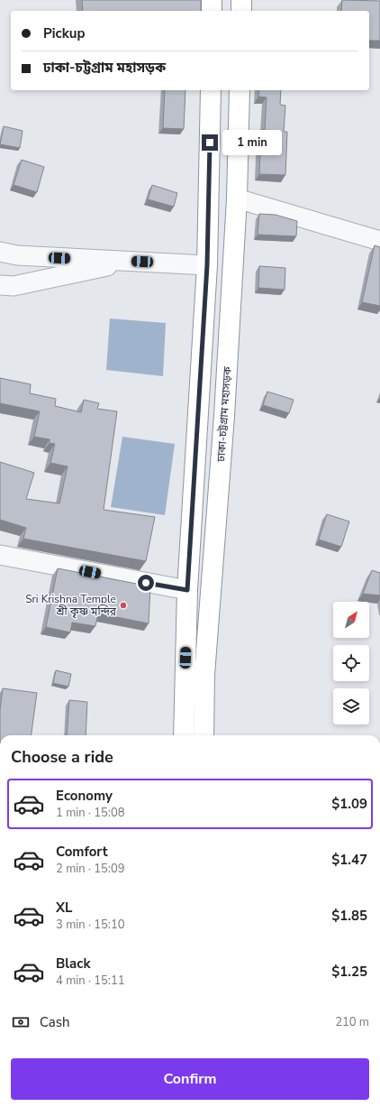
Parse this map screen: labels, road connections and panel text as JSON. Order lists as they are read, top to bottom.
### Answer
{
  "streets": {
    "highway": ["ঢাকা-চট্টগ্রাম মহাসড়ক"]
  },
  "places": ["Sri Krishna Temple শ্রী কৃষ্ণ মন্দির"],
  "north": "top right",
  "page": {
    "banner": ["Pickup", "ঢাকা-চট্টগ্রাম মহাসড়ক"],
    "bubble": "1 min",
    "heading": "Choose a ride",
    "list": [
      {
        "name": "Economy",
        "note": "1 min · 15:08",
        "value": "$1.09"
      },
      {
        "name": "Comfort",
        "note": "2 min · 15:09",
        "value": "$1.47"
      },
      {
        "name": "XL",
        "note": "3 min · 15:10",
        "value": "$1.85"
      },
      {
        "name": "Black",
        "note": "4 min · 15:11",
        "value": "$1.25"
      }
    ],
    "pay": ["Cash", "210 m"],
    "buttons": "Confirm"
  }
}
